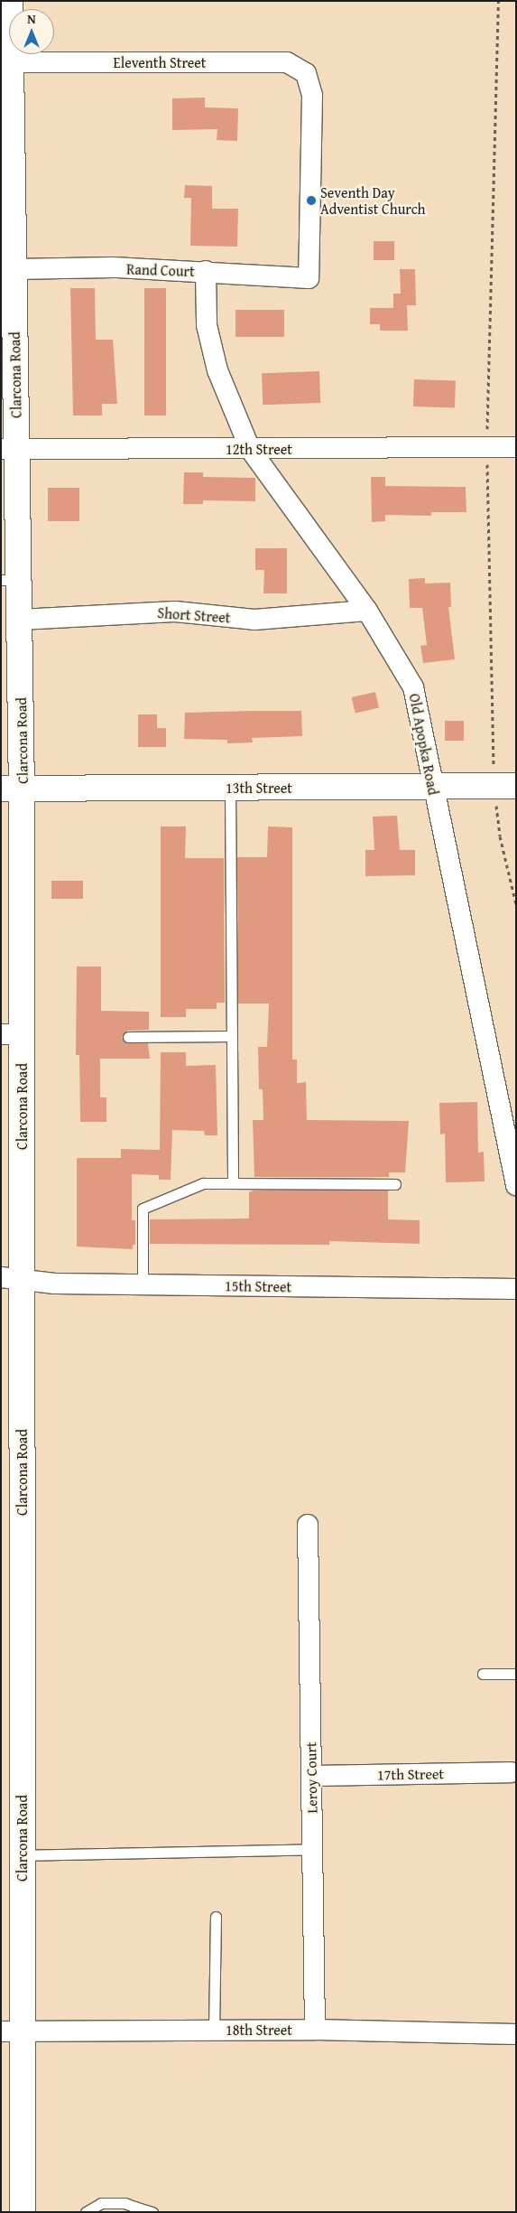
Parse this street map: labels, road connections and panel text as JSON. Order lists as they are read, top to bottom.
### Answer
{
  "streets": {
    "main road": ["Clarcona Road", "13th Street"],
    "street": [
      "Eleventh Street",
      "Rand Court",
      "12th Street",
      "Short Street",
      "Old Apopka Road",
      "15th Street",
      "17th Street",
      "Leroy Court",
      "18th Street"
    ]
  },
  "crossings": [
    ["Eleventh Street", "Rand Court"],
    ["Eleventh Street", "Clarcona Road"],
    ["Rand Court", "Clarcona Road"],
    ["Rand Court", "Old Apopka Road"],
    ["Clarcona Road", "12th Street"],
    ["Clarcona Road", "Short Street"],
    ["Clarcona Road", "13th Street"],
    ["Clarcona Road", "15th Street"],
    ["Clarcona Road", "18th Street"],
    ["12th Street", "Old Apopka Road"],
    ["Short Street", "Old Apopka Road"],
    ["Old Apopka Road", "13th Street"],
    ["17th Street", "Leroy Court"],
    ["Leroy Court", "18th Street"]
  ],
  "places": ["Seventh Day Adventist Church"],
  "north": "top"
}
